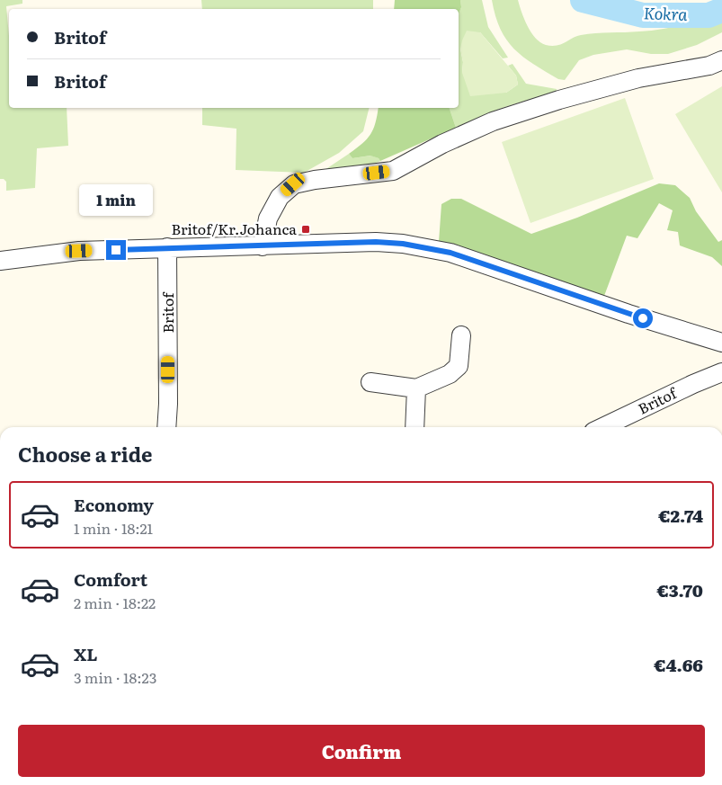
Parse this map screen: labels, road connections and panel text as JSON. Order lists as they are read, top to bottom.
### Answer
{
  "streets": {
    "street": ["Britof"]
  },
  "water": ["Kokra"],
  "places": {
    "transit": ["Britof/Kr.Johanca"]
  },
  "page": {
    "banner": ["Britof", "Britof"],
    "bubble": "1 min",
    "heading": "Choose a ride",
    "list": [
      {
        "name": "Economy",
        "note": "1 min · 18:21",
        "value": "€2.74"
      },
      {
        "name": "Comfort",
        "note": "2 min · 18:22",
        "value": "€3.70"
      },
      {
        "name": "XL",
        "note": "3 min · 18:23",
        "value": "€4.66"
      }
    ],
    "buttons": "Confirm"
  }
}
